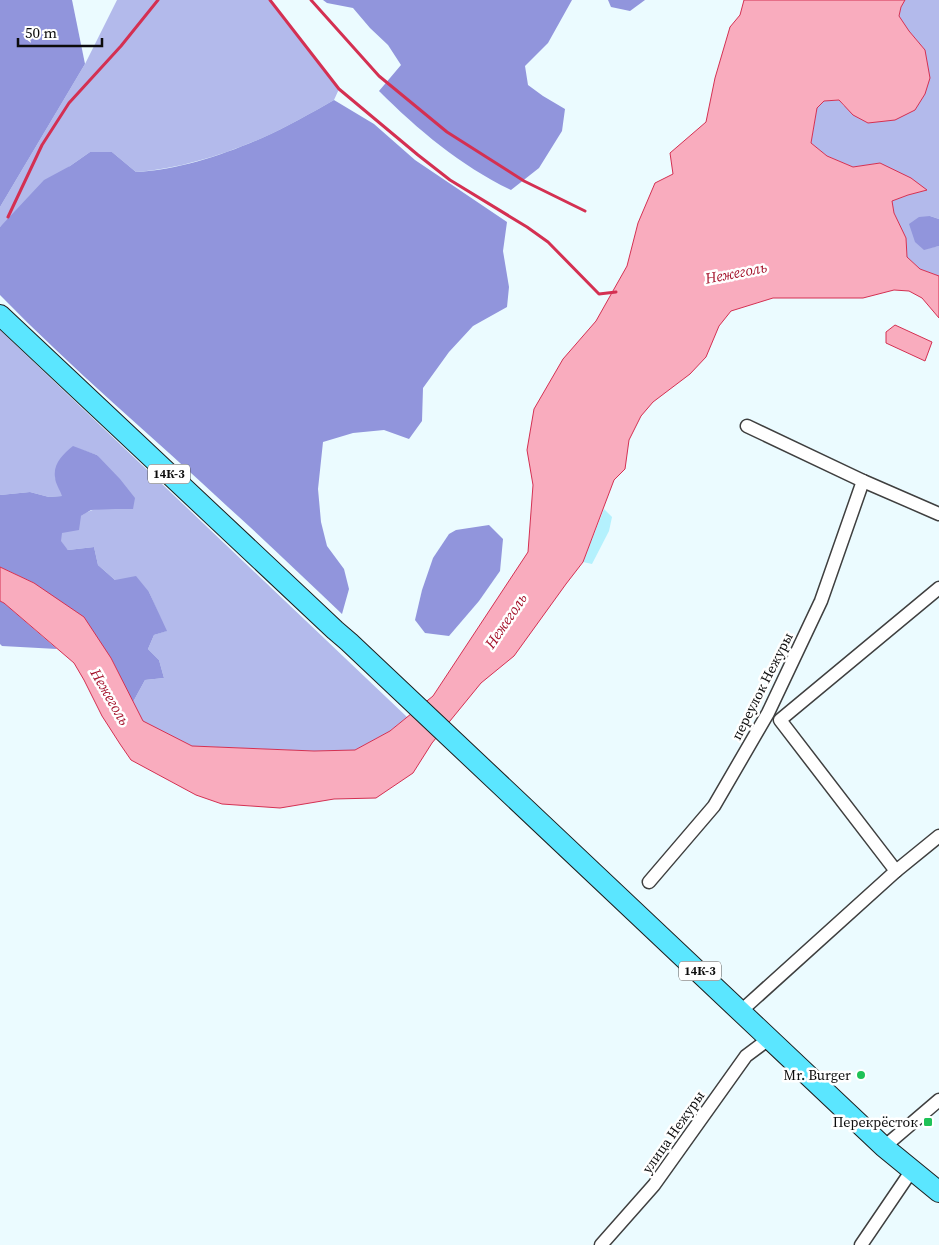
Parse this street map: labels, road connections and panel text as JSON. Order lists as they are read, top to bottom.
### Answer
{
  "streets": {
    "main road": ["14К-3"],
    "street": ["переулок Нежуры", "улица Нежуры"]
  },
  "crossings": [
    ["14К-3", "улица Нежуры"]
  ],
  "water": ["Нежеголь"],
  "places": {
    "other": ["Mr. Burger"],
    "transit": ["Перекрёсток"]
  },
  "scale_bar": "50 m"
}
